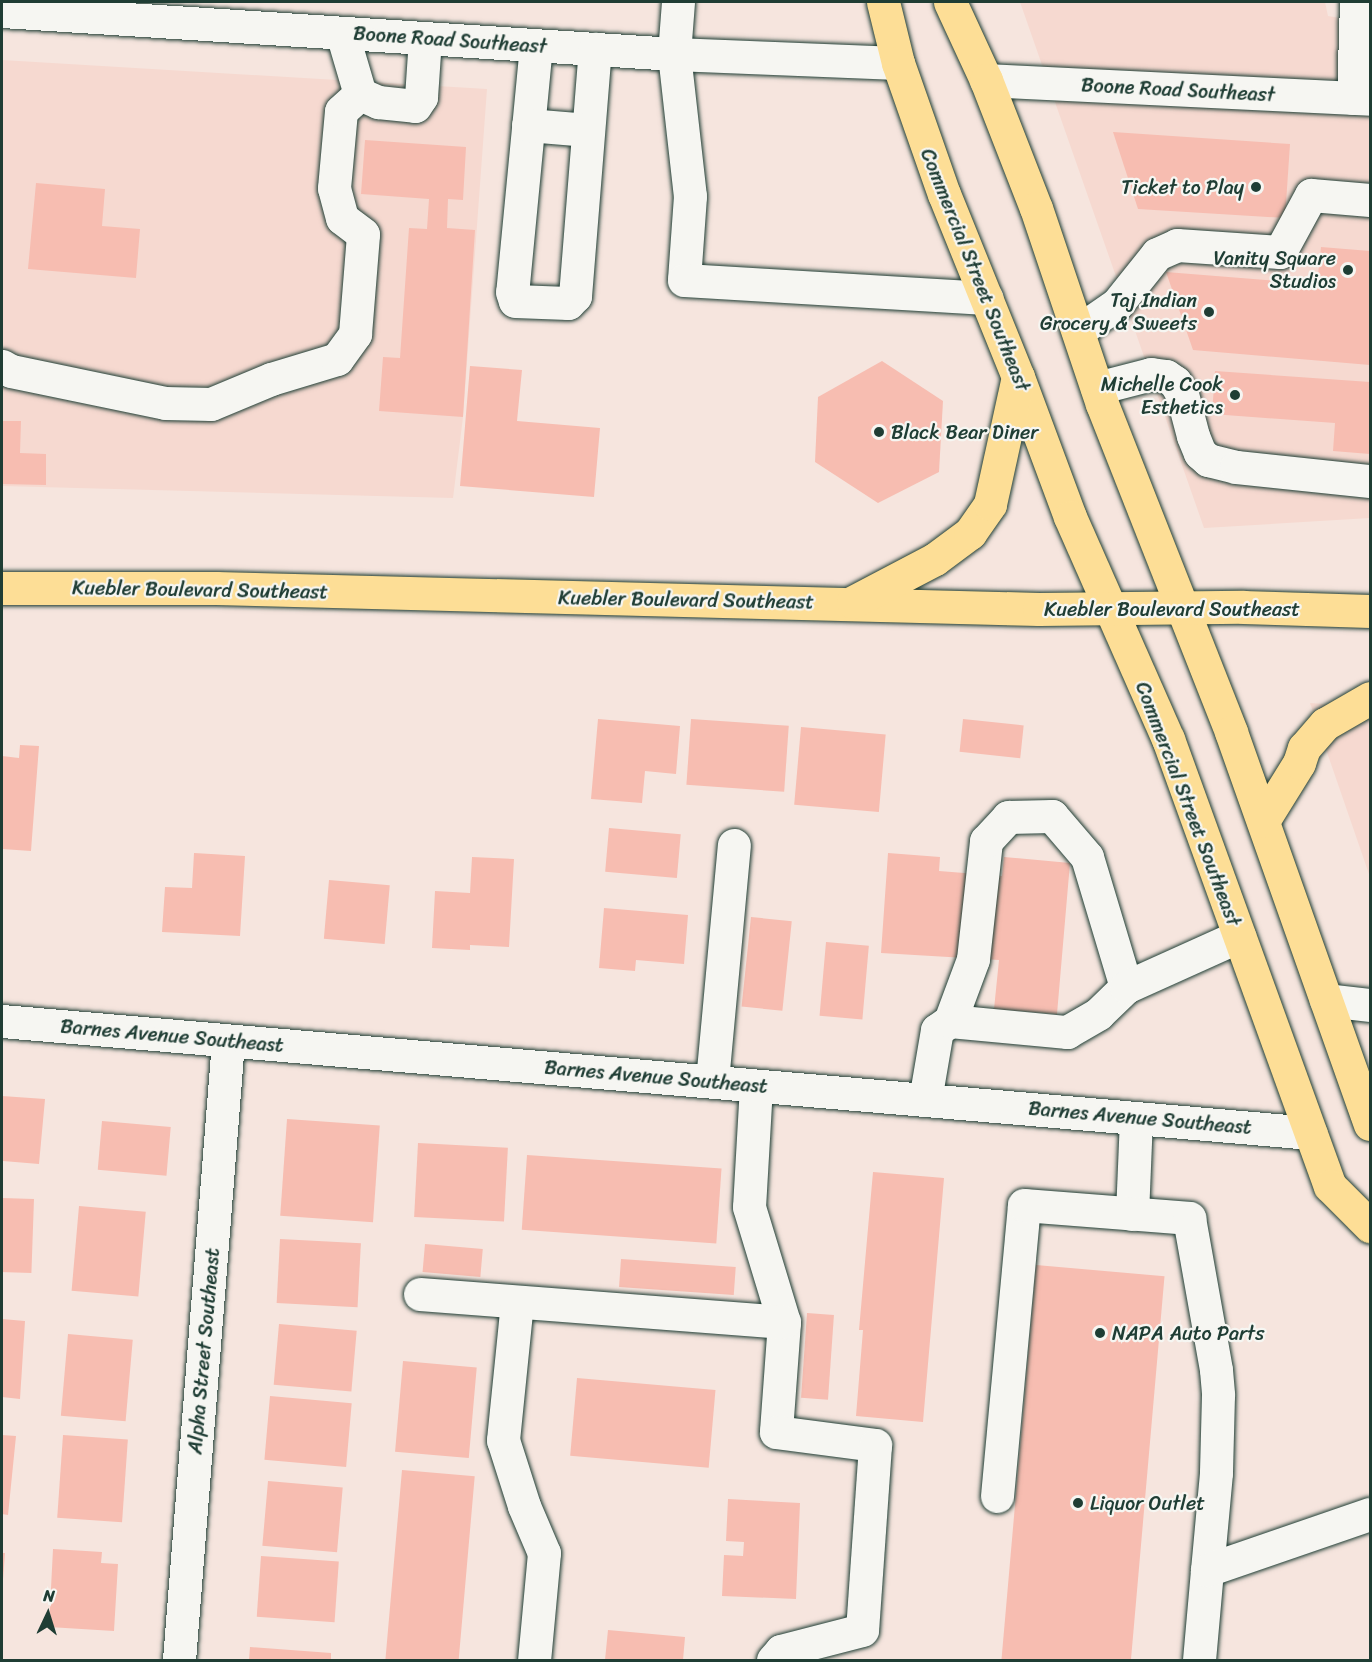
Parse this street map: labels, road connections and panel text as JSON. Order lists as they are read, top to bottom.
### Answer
{
  "streets": {
    "main road": ["Commercial Street Southeast", "Kuebler Boulevard Southeast"],
    "street": ["Boone Road Southeast", "Barnes Avenue Southeast", "Alpha Street Southeast"]
  },
  "crossings": [
    ["Boone Road Southeast", "Commercial Street Southeast"],
    ["Commercial Street Southeast", "Kuebler Boulevard Southeast"],
    ["Commercial Street Southeast", "Barnes Avenue Southeast"],
    ["Barnes Avenue Southeast", "Alpha Street Southeast"]
  ],
  "places": [
    "Ticket to Play",
    "Vanity Square Studios",
    "Taj Indian Grocery & Sweets",
    "Michelle Cook Esthetics",
    "Black Bear Diner",
    "NAPA Auto Parts",
    "Liquor Outlet"
  ],
  "north": "top"
}
